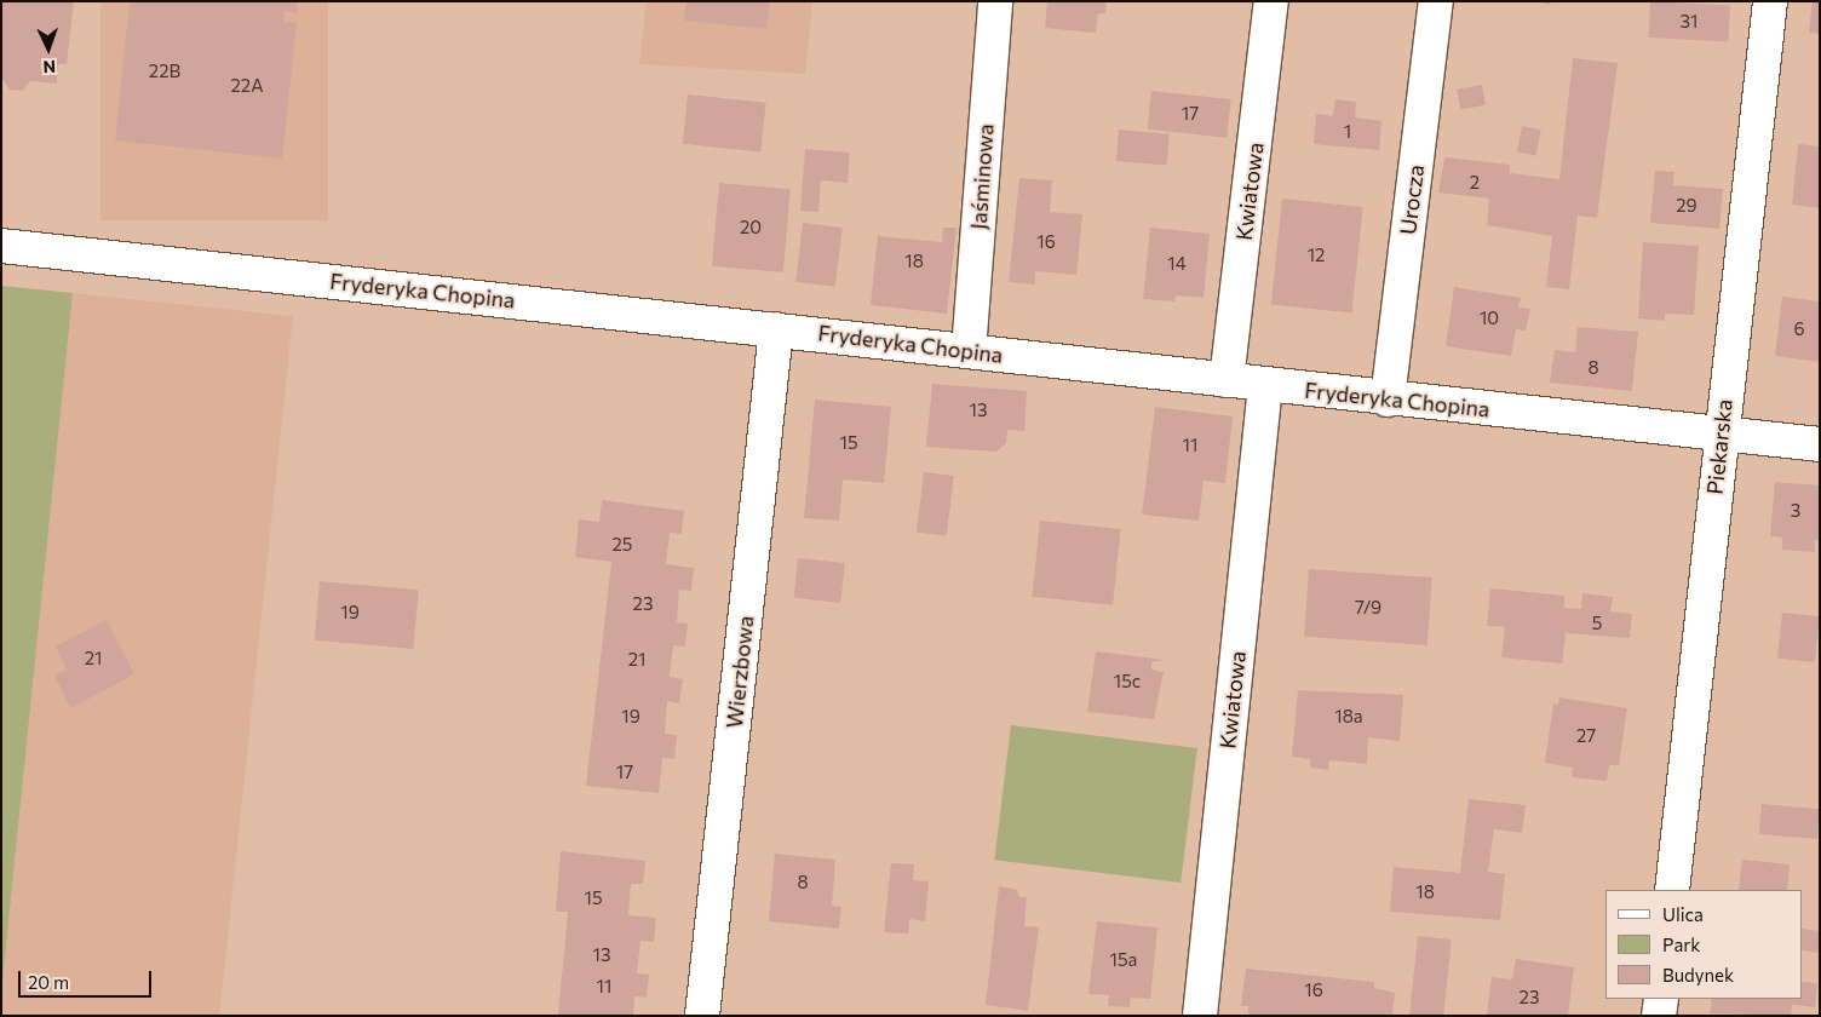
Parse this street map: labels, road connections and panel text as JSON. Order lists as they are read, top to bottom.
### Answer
{
  "streets": {
    "street": [
      "Jaśminowa",
      "Kwiatowa",
      "Urocza",
      "Fryderyka Chopina",
      "Piekarska",
      "Wierzbowa"
    ]
  },
  "crossings": [
    ["Jaśminowa", "Fryderyka Chopina"],
    ["Kwiatowa", "Fryderyka Chopina"],
    ["Urocza", "Fryderyka Chopina"],
    ["Fryderyka Chopina", "Piekarska"],
    ["Fryderyka Chopina", "Wierzbowa"]
  ],
  "house_numbers": [
    "31",
    "22B",
    "22A",
    "17",
    "1",
    "2",
    "29",
    "20",
    "16",
    "12",
    "18",
    "14",
    "10",
    "6",
    "8",
    "13",
    "15",
    "11",
    "3",
    "25",
    "23",
    "7/9",
    "19",
    "5",
    "21",
    "21",
    "15c",
    "19",
    "18a",
    "27",
    "17",
    "8",
    "18",
    "15",
    "13",
    "15a",
    "11",
    "16",
    "23"
  ],
  "legend": ["Ulica", "Park", "Budynek"],
  "scale_bar": "20 m",
  "north": "bottom"
}
